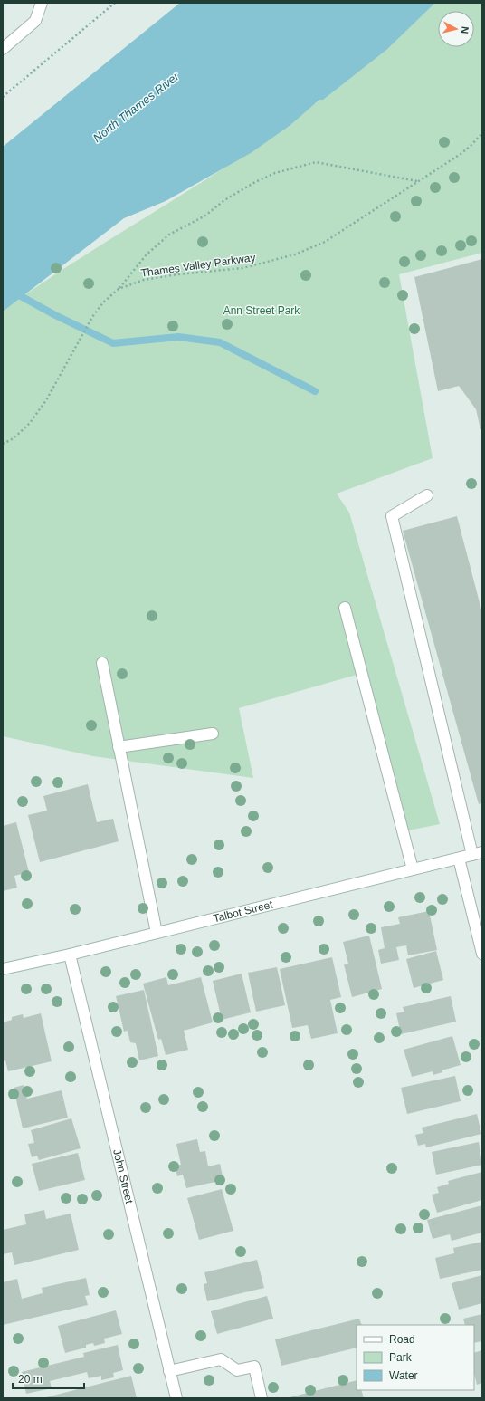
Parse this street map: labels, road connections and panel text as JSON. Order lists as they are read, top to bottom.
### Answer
{
  "streets": {
    "street": ["Talbot Street", "John Street"],
    "path": ["Thames Valley Parkway"]
  },
  "crossings": [
    ["Talbot Street", "John Street"]
  ],
  "water": ["North Thames River"],
  "parks": ["Ann Street Park"],
  "legend": ["Road", "Park", "Water"],
  "scale_bar": "20 m",
  "north": "right"
}
